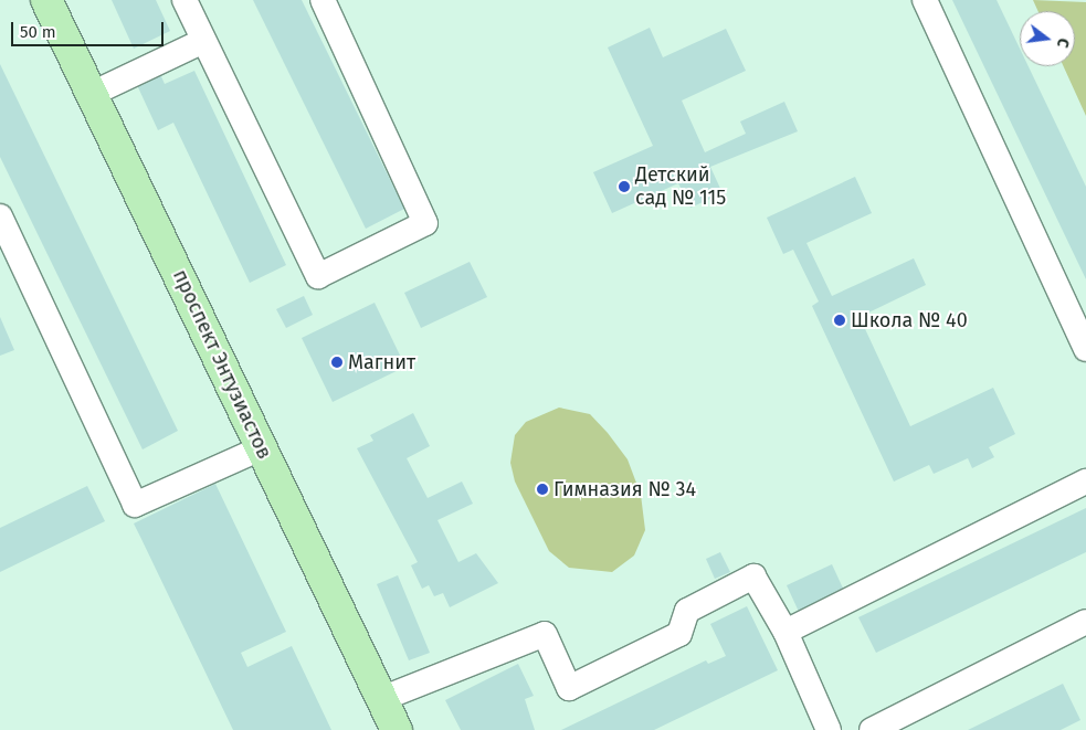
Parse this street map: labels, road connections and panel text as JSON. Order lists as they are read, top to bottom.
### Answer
{
  "streets": {
    "main road": ["проспект Энтузиастов"]
  },
  "places": [
    "Детский сад № 115",
    "Школа № 40",
    "Магнит",
    "Гимназия № 34"
  ],
  "scale_bar": "50 m",
  "north": "right"
}
